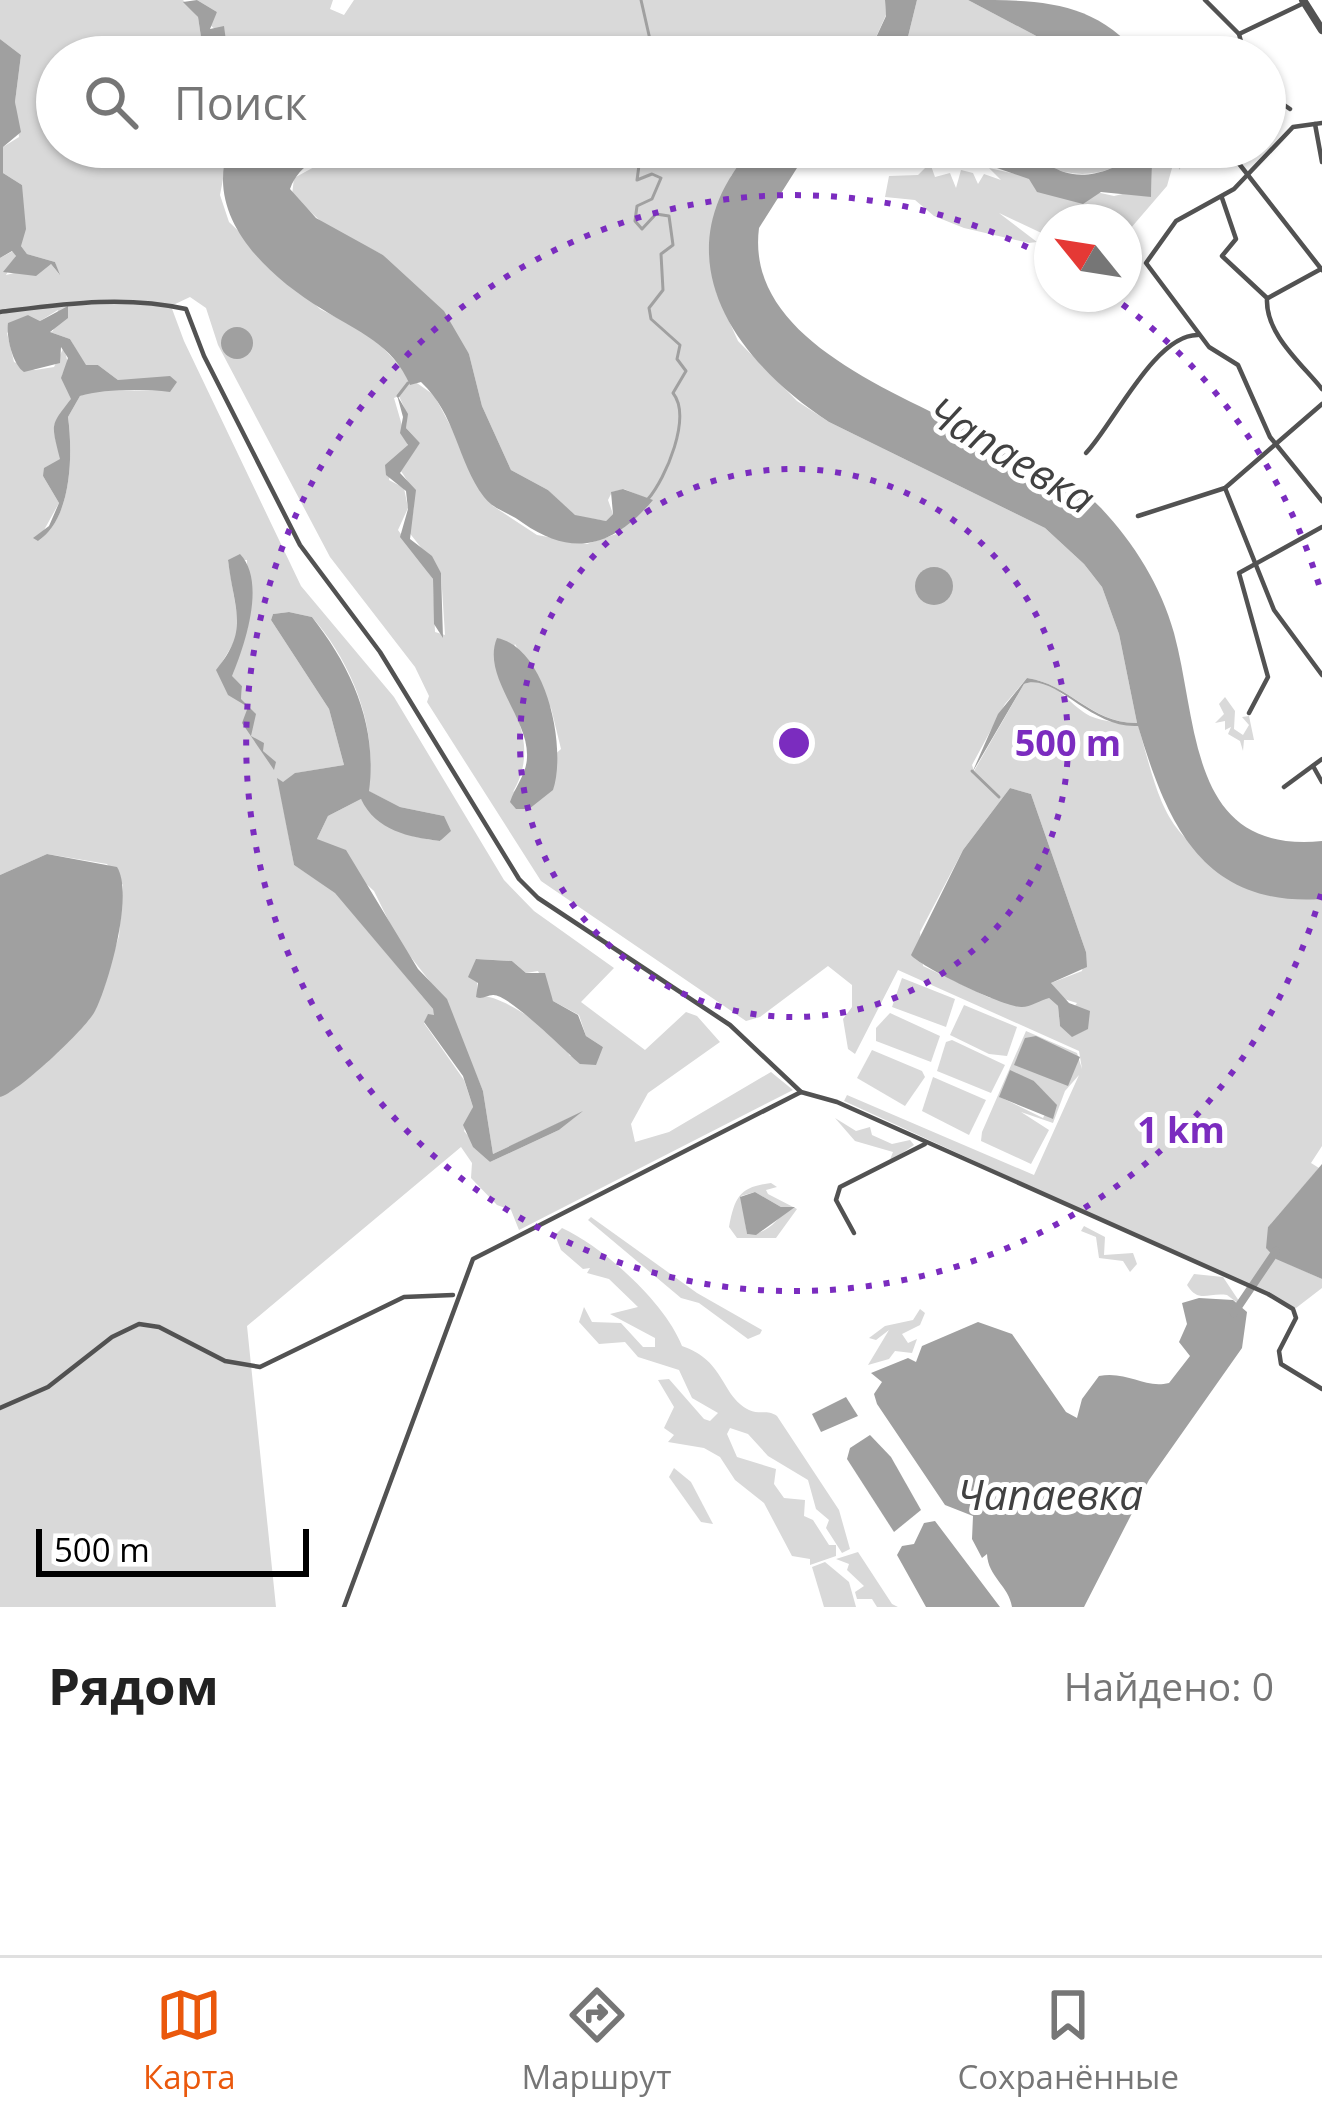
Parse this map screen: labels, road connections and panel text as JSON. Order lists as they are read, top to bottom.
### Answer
{
  "water": ["Чапаевка"],
  "scale_bar": "500 m",
  "north": "top left",
  "page": {
    "search": "Поиск",
    "scale": "500 m",
    "heading": ["Рядом", "Найдено: 0"],
    "nav": ["Карта", "Маршрут", "Сохранённые"]
  },
  "rings": ["500 m", "1 km"]
}
